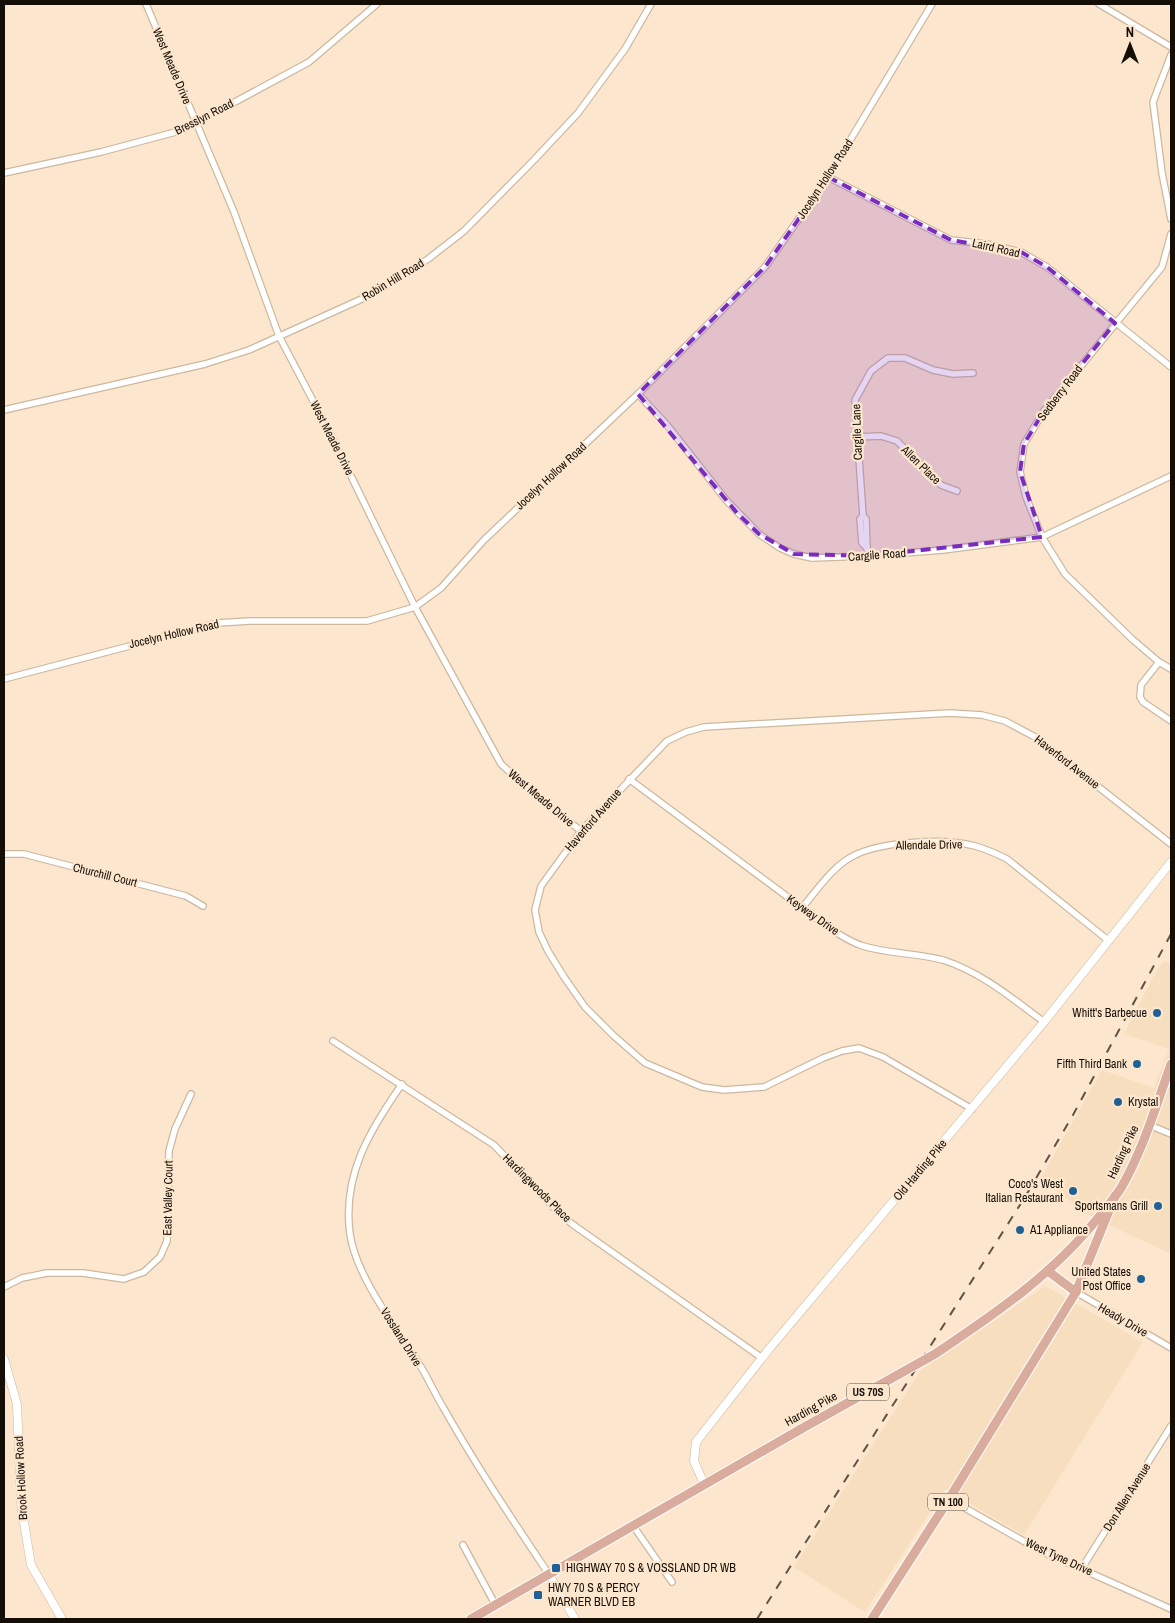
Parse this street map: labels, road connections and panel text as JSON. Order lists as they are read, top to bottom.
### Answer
{
  "streets": {
    "main road": ["Harding Pike", "US 70S", "TN 100"],
    "street": [
      "West Meade Drive",
      "Bresslyn Road",
      "Jocelyn Hollow Road",
      "Laird Road",
      "Robin Hill Road",
      "Sedberry Road",
      "Cargile Lane",
      "Allen Place",
      "Cargile Road",
      "Haverford Avenue",
      "Allendale Drive",
      "Churchill Court",
      "Keyway Drive",
      "Old Harding Pike",
      "Hardingwoods Place",
      "East Valley Court",
      "Heady Drive",
      "Vossland Drive",
      "Brook Hollow Road",
      "Don Allen Avenue",
      "West Tyne Drive"
    ]
  },
  "crossings": [
    ["West Meade Drive", "Bresslyn Road"],
    ["West Meade Drive", "Jocelyn Hollow Road"],
    ["West Meade Drive", "Robin Hill Road"],
    ["West Meade Drive", "Haverford Avenue"],
    ["Jocelyn Hollow Road", "Laird Road"],
    ["Jocelyn Hollow Road", "Cargile Road"],
    ["Laird Road", "Sedberry Road"],
    ["Sedberry Road", "Cargile Road"],
    ["Cargile Lane", "Allen Place"],
    ["Cargile Lane", "Cargile Road"],
    ["Haverford Avenue", "Keyway Drive"],
    ["Haverford Avenue", "Old Harding Pike"],
    ["Allendale Drive", "Keyway Drive"],
    ["Allendale Drive", "Old Harding Pike"],
    ["Keyway Drive", "Old Harding Pike"],
    ["Harding Pike", "Old Harding Pike"],
    ["Harding Pike", "Vossland Drive"],
    ["Harding Pike", "TN 100"],
    ["Old Harding Pike", "Hardingwoods Place"],
    ["Hardingwoods Place", "Vossland Drive"],
    ["Heady Drive", "TN 100"],
    ["Don Allen Avenue", "West Tyne Drive"],
    ["TN 100", "West Tyne Drive"]
  ],
  "places": {
    "other": [
      "Whitt's Barbecue",
      "Fifth Third Bank",
      "Krystal",
      "Coco's West Italian Restaurant",
      "Sportsmans Grill",
      "A1 Appliance",
      "United States Post Office"
    ],
    "transit": ["HIGHWAY 70 S & VOSSLAND DR WB", "HWY 70 S & PERCY WARNER BLVD EB"]
  },
  "north": "top"
}
